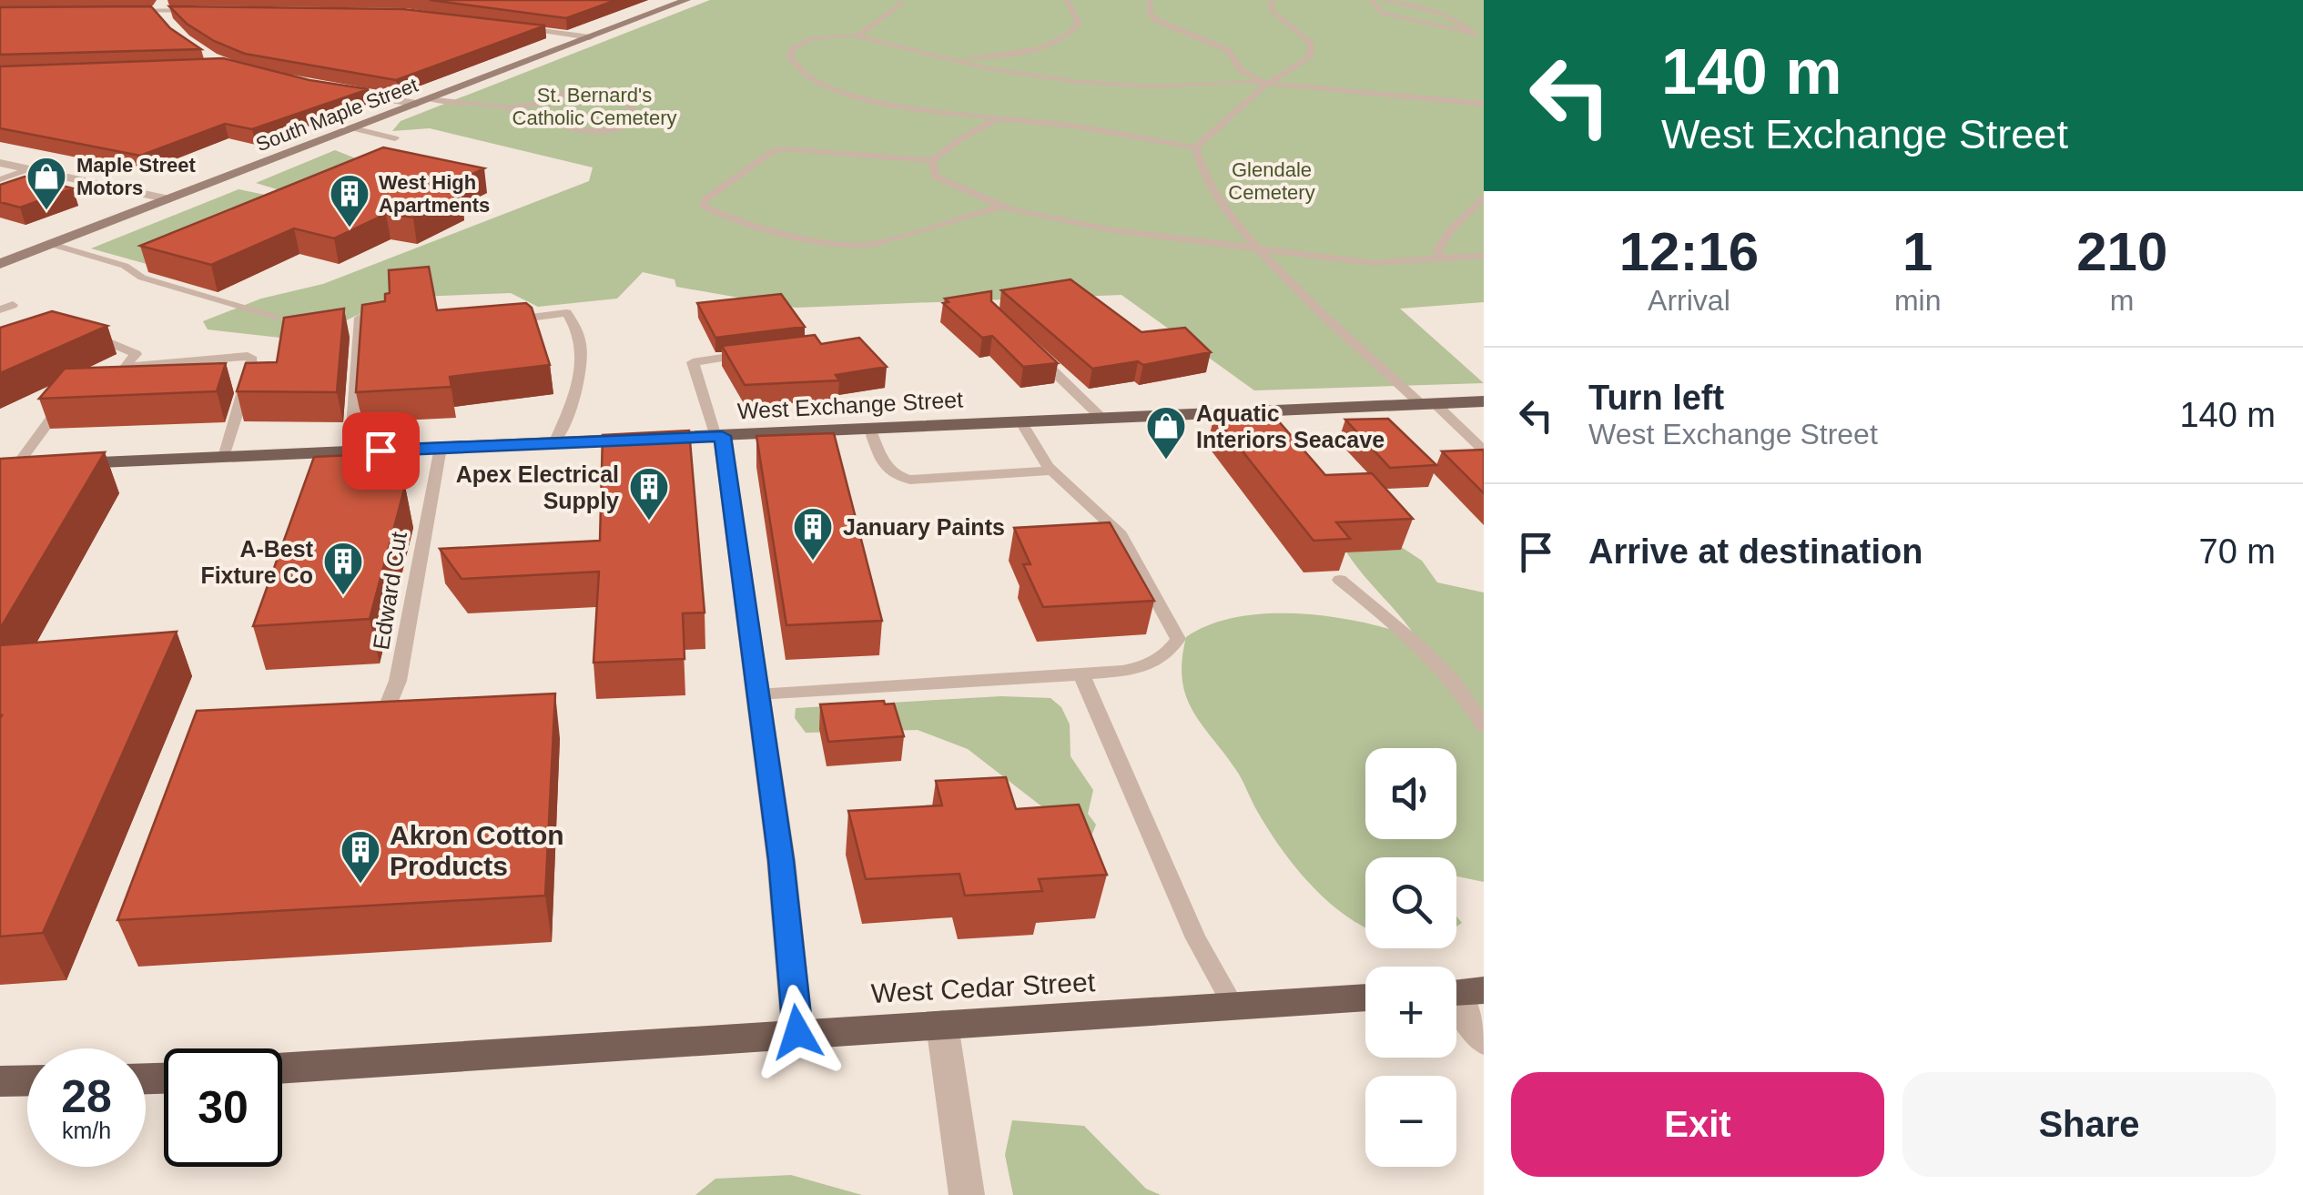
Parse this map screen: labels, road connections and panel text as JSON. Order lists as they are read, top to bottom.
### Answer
{
  "streets": {
    "main road": ["South Maple Street", "West Exchange Street", "West Cedar Street"],
    "lane": ["Edward Cut"]
  },
  "crossings": [
    ["West Exchange Street", "Edward Cut"]
  ],
  "parks": ["St. Bernard's Catholic Cemetery", "Glendale Cemetery"],
  "places": {
    "shop": ["Maple Street Motors", "Aquatic Interiors Seacave"],
    "building": [
      "West High Apartments",
      "Apex Electrical Supply",
      "January Paints",
      "A-Best Fixture Co",
      "Akron Cotton Products"
    ]
  },
  "page": {
    "turn": ["140 m", "West Exchange Street"],
    "eta": [
      "12:16",
      "Arrival",
      "1",
      "min",
      "210",
      "m"
    ],
    "list": [
      {
        "name": "Turn left",
        "note": "West Exchange Street",
        "value": "140 m"
      },
      {
        "name": "Arrive at destination",
        "value": "70 m"
      }
    ],
    "map_buttons": ["+", "−"],
    "speed": "28 km/h",
    "limit": "30",
    "buttons": ["Exit", "Share"]
  }
}
